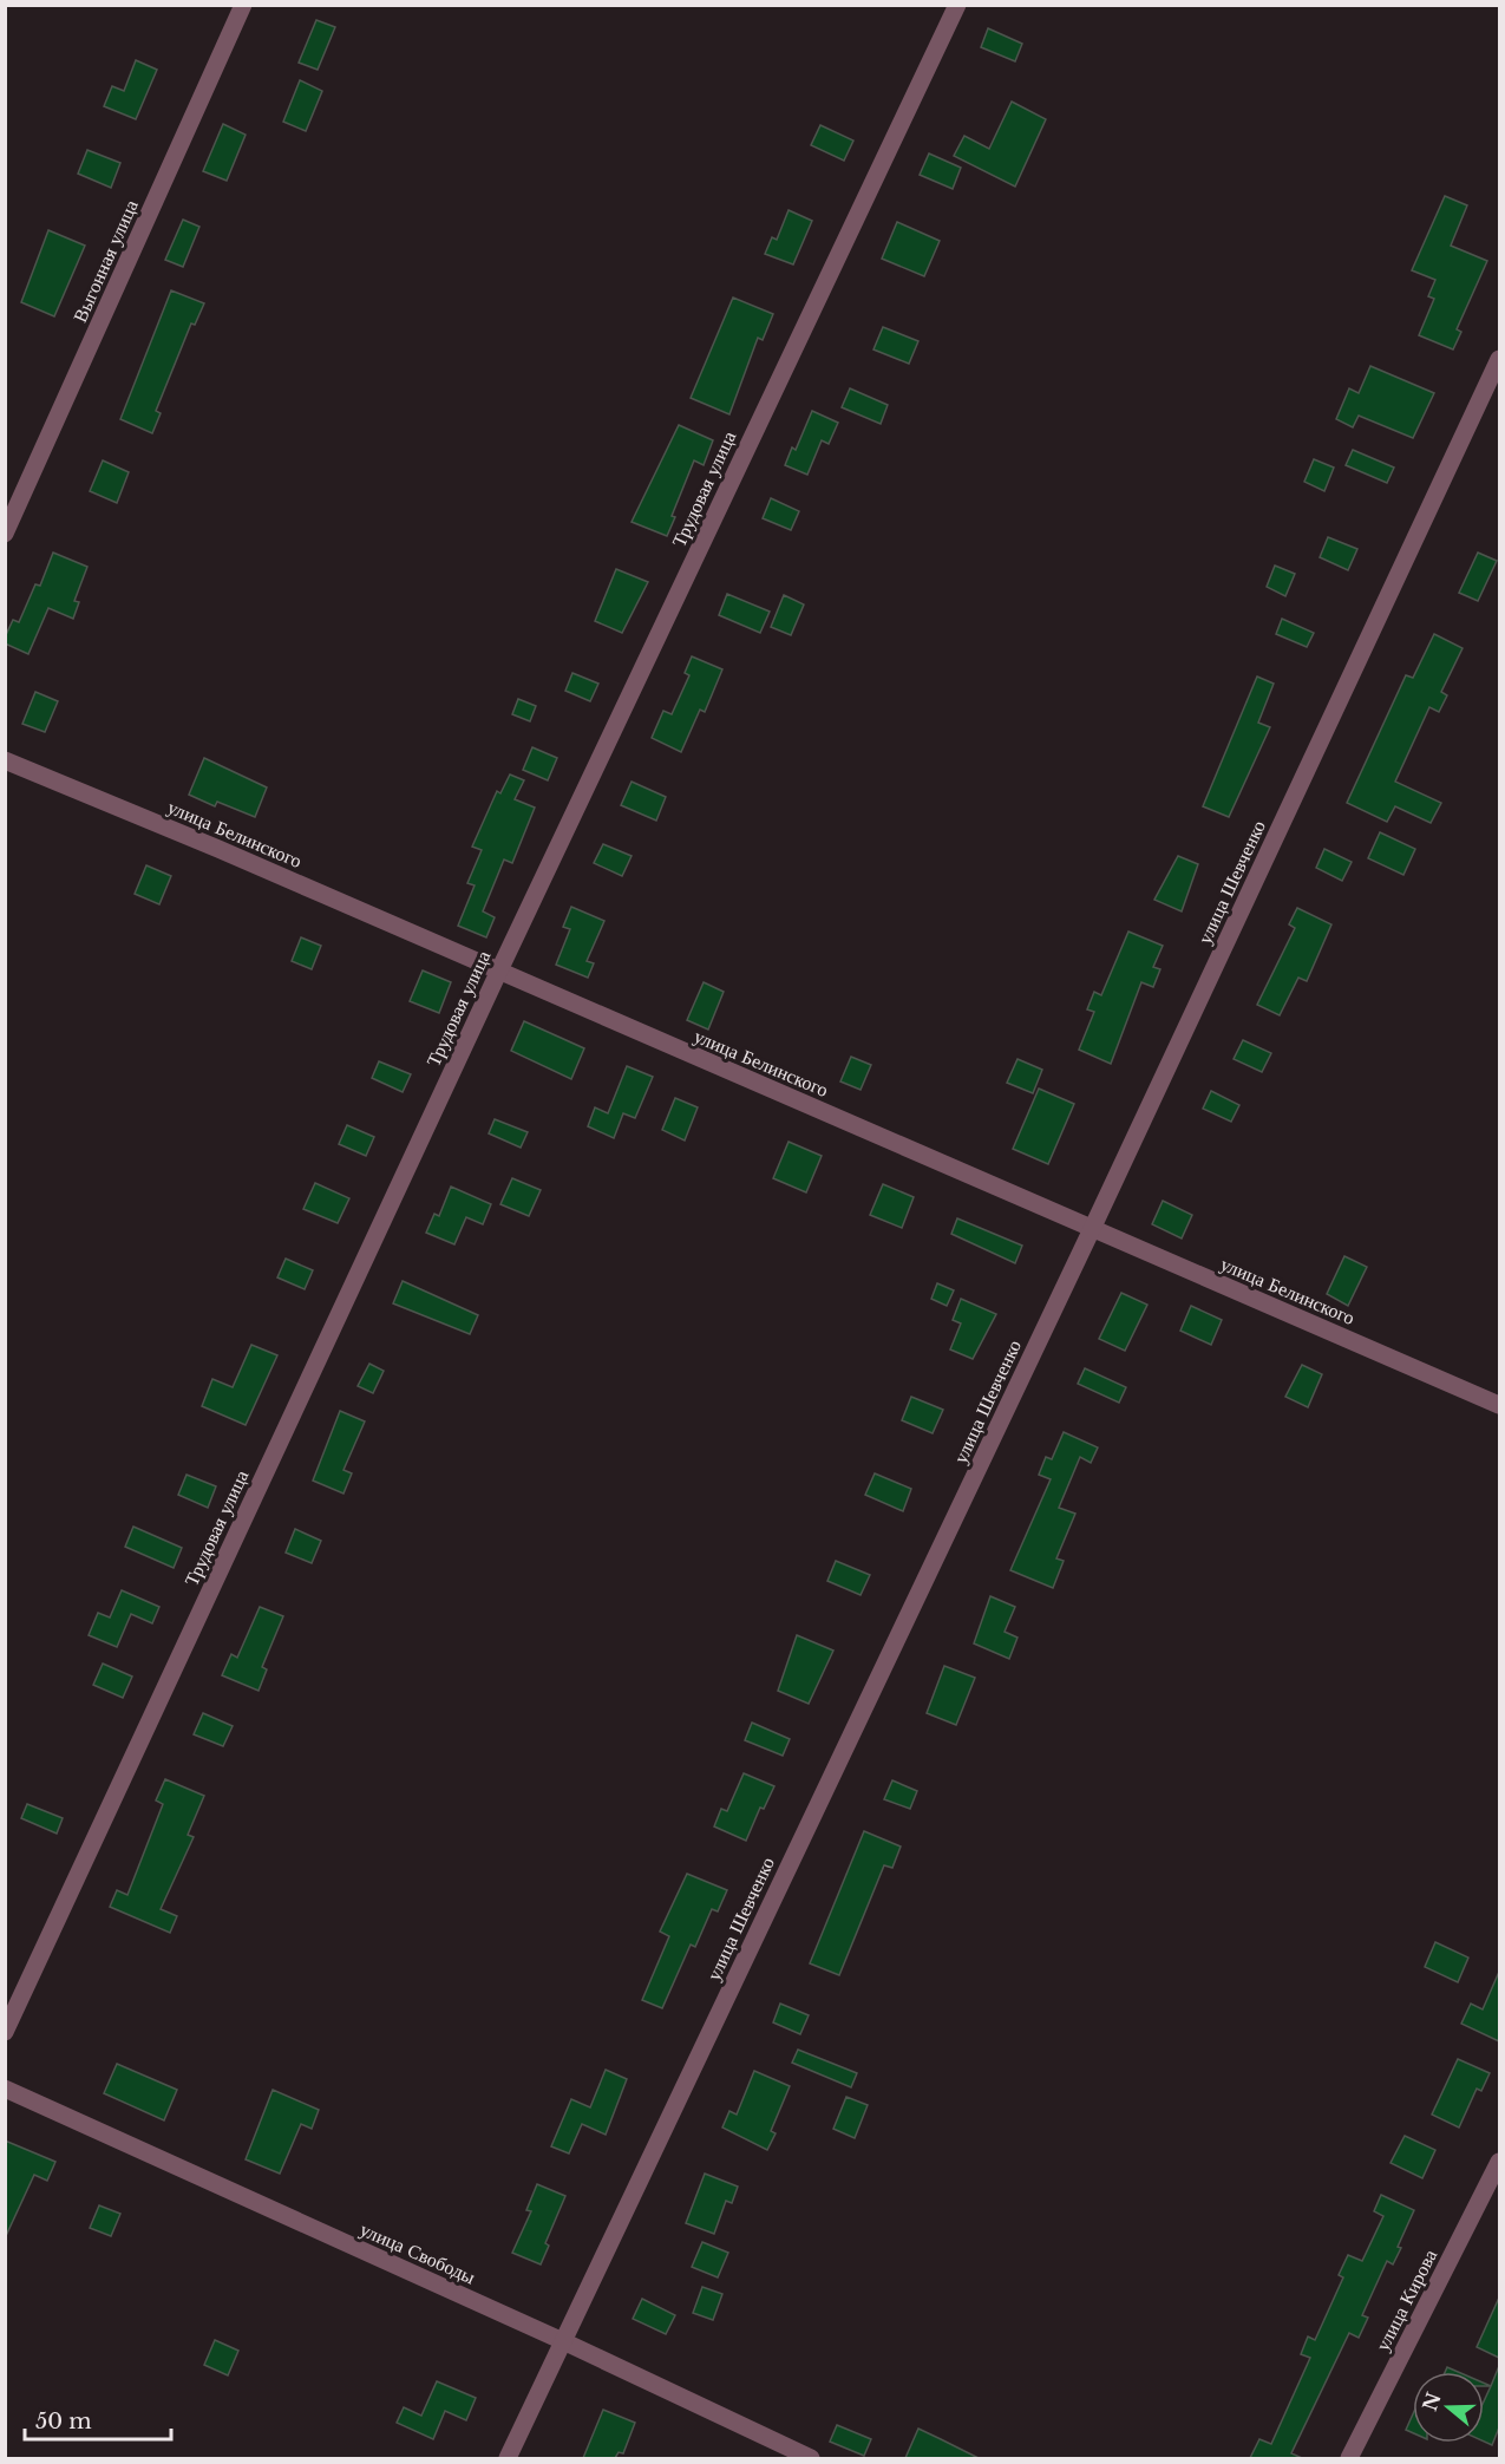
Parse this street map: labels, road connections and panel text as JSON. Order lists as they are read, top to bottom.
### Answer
{
  "streets": {
    "street": [
      "Выгонная улица",
      "Трудовая улица",
      "улица Белинского",
      "улица Шевченко",
      "улица Свободы",
      "улица Кирова"
    ]
  },
  "crossings": [
    ["Трудовая улица", "улица Белинского"],
    ["улица Белинского", "улица Шевченко"],
    ["улица Шевченко", "улица Свободы"]
  ],
  "scale_bar": "50 m",
  "north": "left"
}
